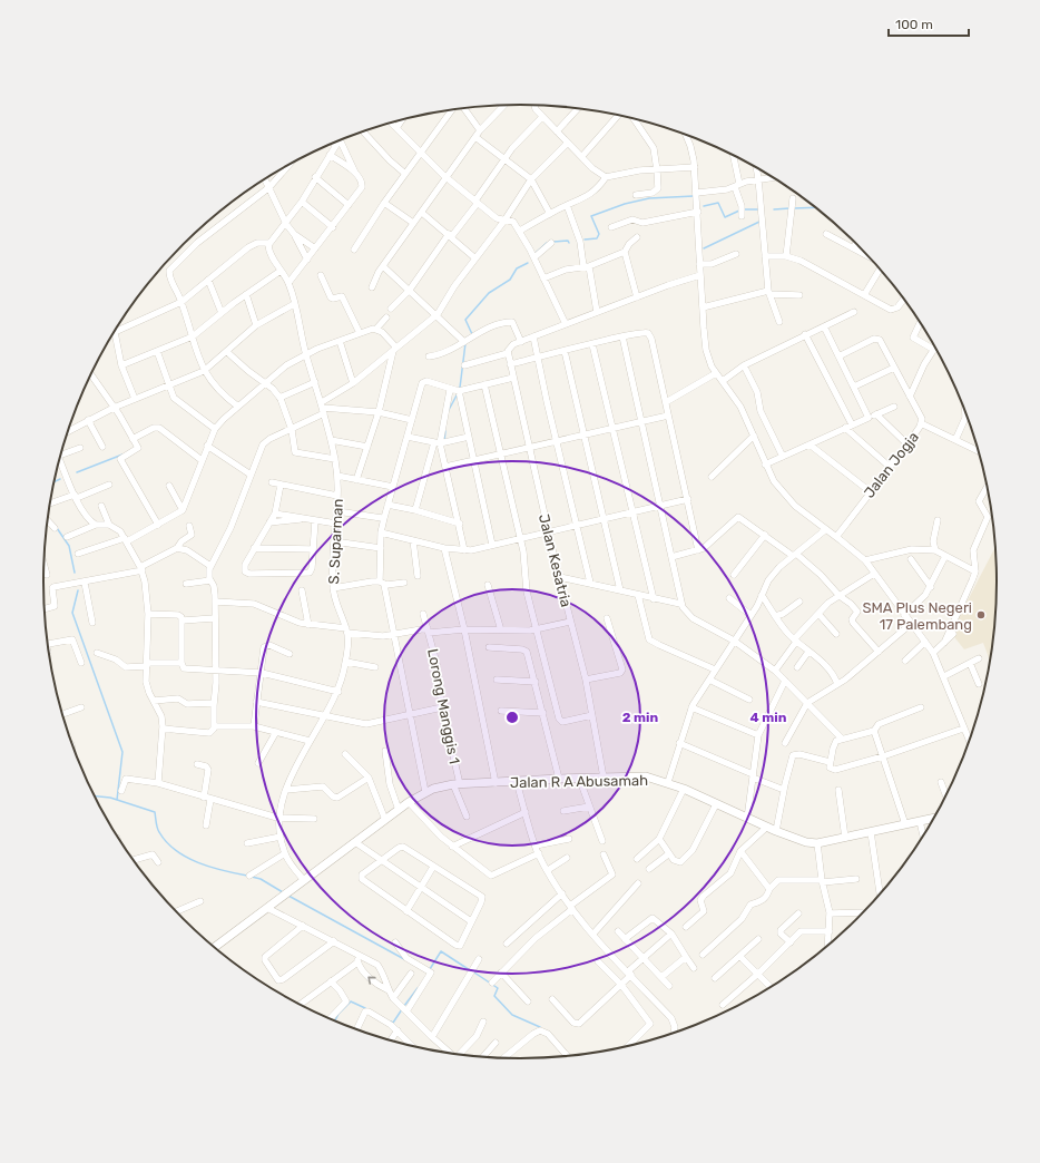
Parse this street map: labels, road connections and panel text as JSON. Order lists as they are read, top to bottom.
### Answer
{
  "streets": {
    "street": [
      "Jalan Jogja",
      "S. Suparman",
      "Jalan Kesatria",
      "Lorong Manggis 1",
      "Jalan R A Abusamah"
    ]
  },
  "crossings": [
    ["S. Suparman", "Jalan R A Abusamah"],
    ["Jalan Kesatria", "Jalan R A Abusamah"],
    ["Lorong Manggis 1", "Jalan R A Abusamah"]
  ],
  "places": ["SMA Plus Negeri 17 Palembang"],
  "scale_bar": "100 m",
  "rings": ["2 min", "4 min"]
}
